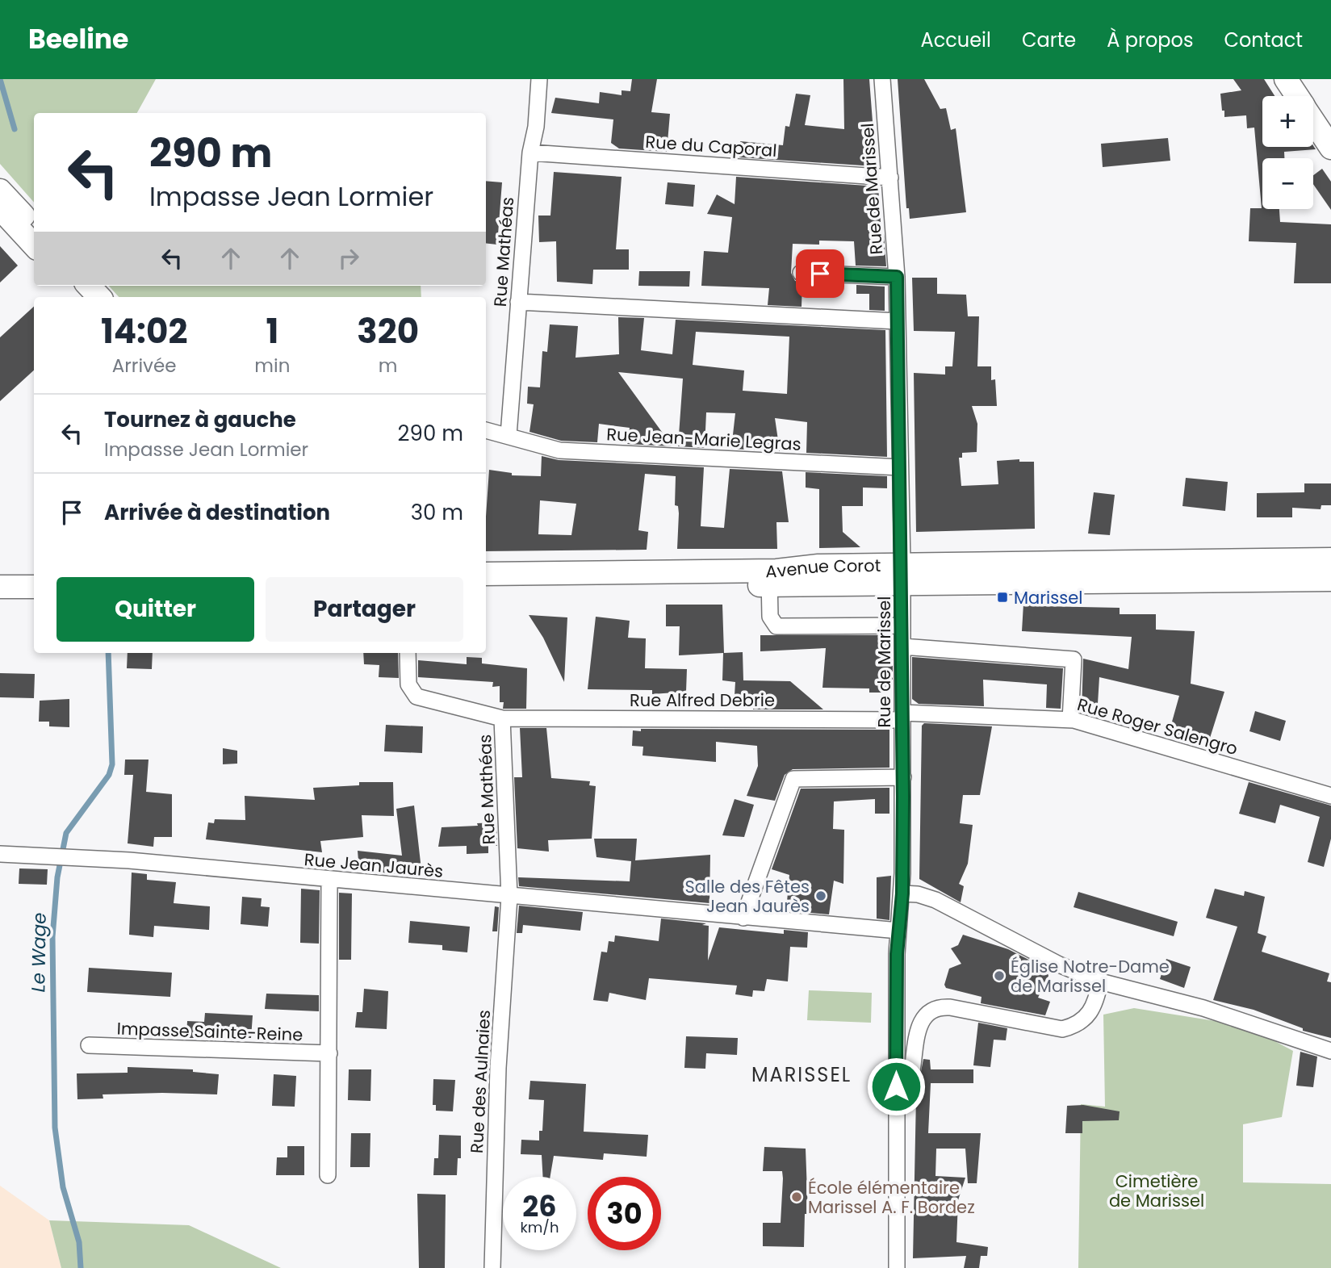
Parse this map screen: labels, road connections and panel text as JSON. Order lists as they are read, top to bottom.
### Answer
{
  "streets": {
    "street": [
      "Rue du Caporal",
      "Rue de Marissel",
      "Rue Mathéas",
      "Rue Jean-Marie Legras",
      "Avenue Corot",
      "Rue Alfred Debrie",
      "Rue Roger Salengro",
      "Rue Jean Jaurès",
      "Impasse Sainte-Reine",
      "Rue des Aulnaies"
    ]
  },
  "crossings": [
    ["Rue du Caporal", "Rue de Marissel"],
    ["Rue du Caporal", "Rue Mathéas"],
    ["Rue de Marissel", "Rue Jean-Marie Legras"],
    ["Rue de Marissel", "Avenue Corot"],
    ["Rue de Marissel", "Rue Alfred Debrie"],
    ["Rue de Marissel", "Rue Roger Salengro"],
    ["Rue de Marissel", "Rue Jean Jaurès"],
    ["Rue Mathéas", "Rue Jean-Marie Legras"],
    ["Rue Mathéas", "Rue Alfred Debrie"],
    ["Rue Mathéas", "Rue Jean Jaurès"],
    ["Rue Mathéas", "Rue des Aulnaies"],
    ["Rue Alfred Debrie", "Rue Roger Salengro"],
    ["Rue Jean Jaurès", "Rue des Aulnaies"]
  ],
  "districts": ["MARISSEL"],
  "water": ["Le Wage"],
  "parks": ["Cimetière de Marissel"],
  "places": {
    "transit": ["Marissel"],
    "other": ["Salle des Fêtes Jean Jaurès", "Église Notre-Dame de Marissel", "École élémentaire Marissel A. F. Bordez"]
  },
  "page": {
    "header": "Beeline",
    "nav": [
      "Accueil",
      "Carte",
      "À propos",
      "Contact"
    ],
    "map_buttons": ["+", "−"],
    "turn": ["290 m", "Impasse Jean Lormier"],
    "eta": [
      "14:02",
      "Arrivée",
      "1",
      "min",
      "320",
      "m"
    ],
    "list": [
      {
        "name": "Tournez à gauche",
        "note": "Impasse Jean Lormier",
        "value": "290 m"
      },
      {
        "name": "Arrivée à destination",
        "value": "30 m"
      }
    ],
    "buttons": ["Quitter", "Partager"],
    "speed": "26 km/h",
    "limit": "30"
  }
}
